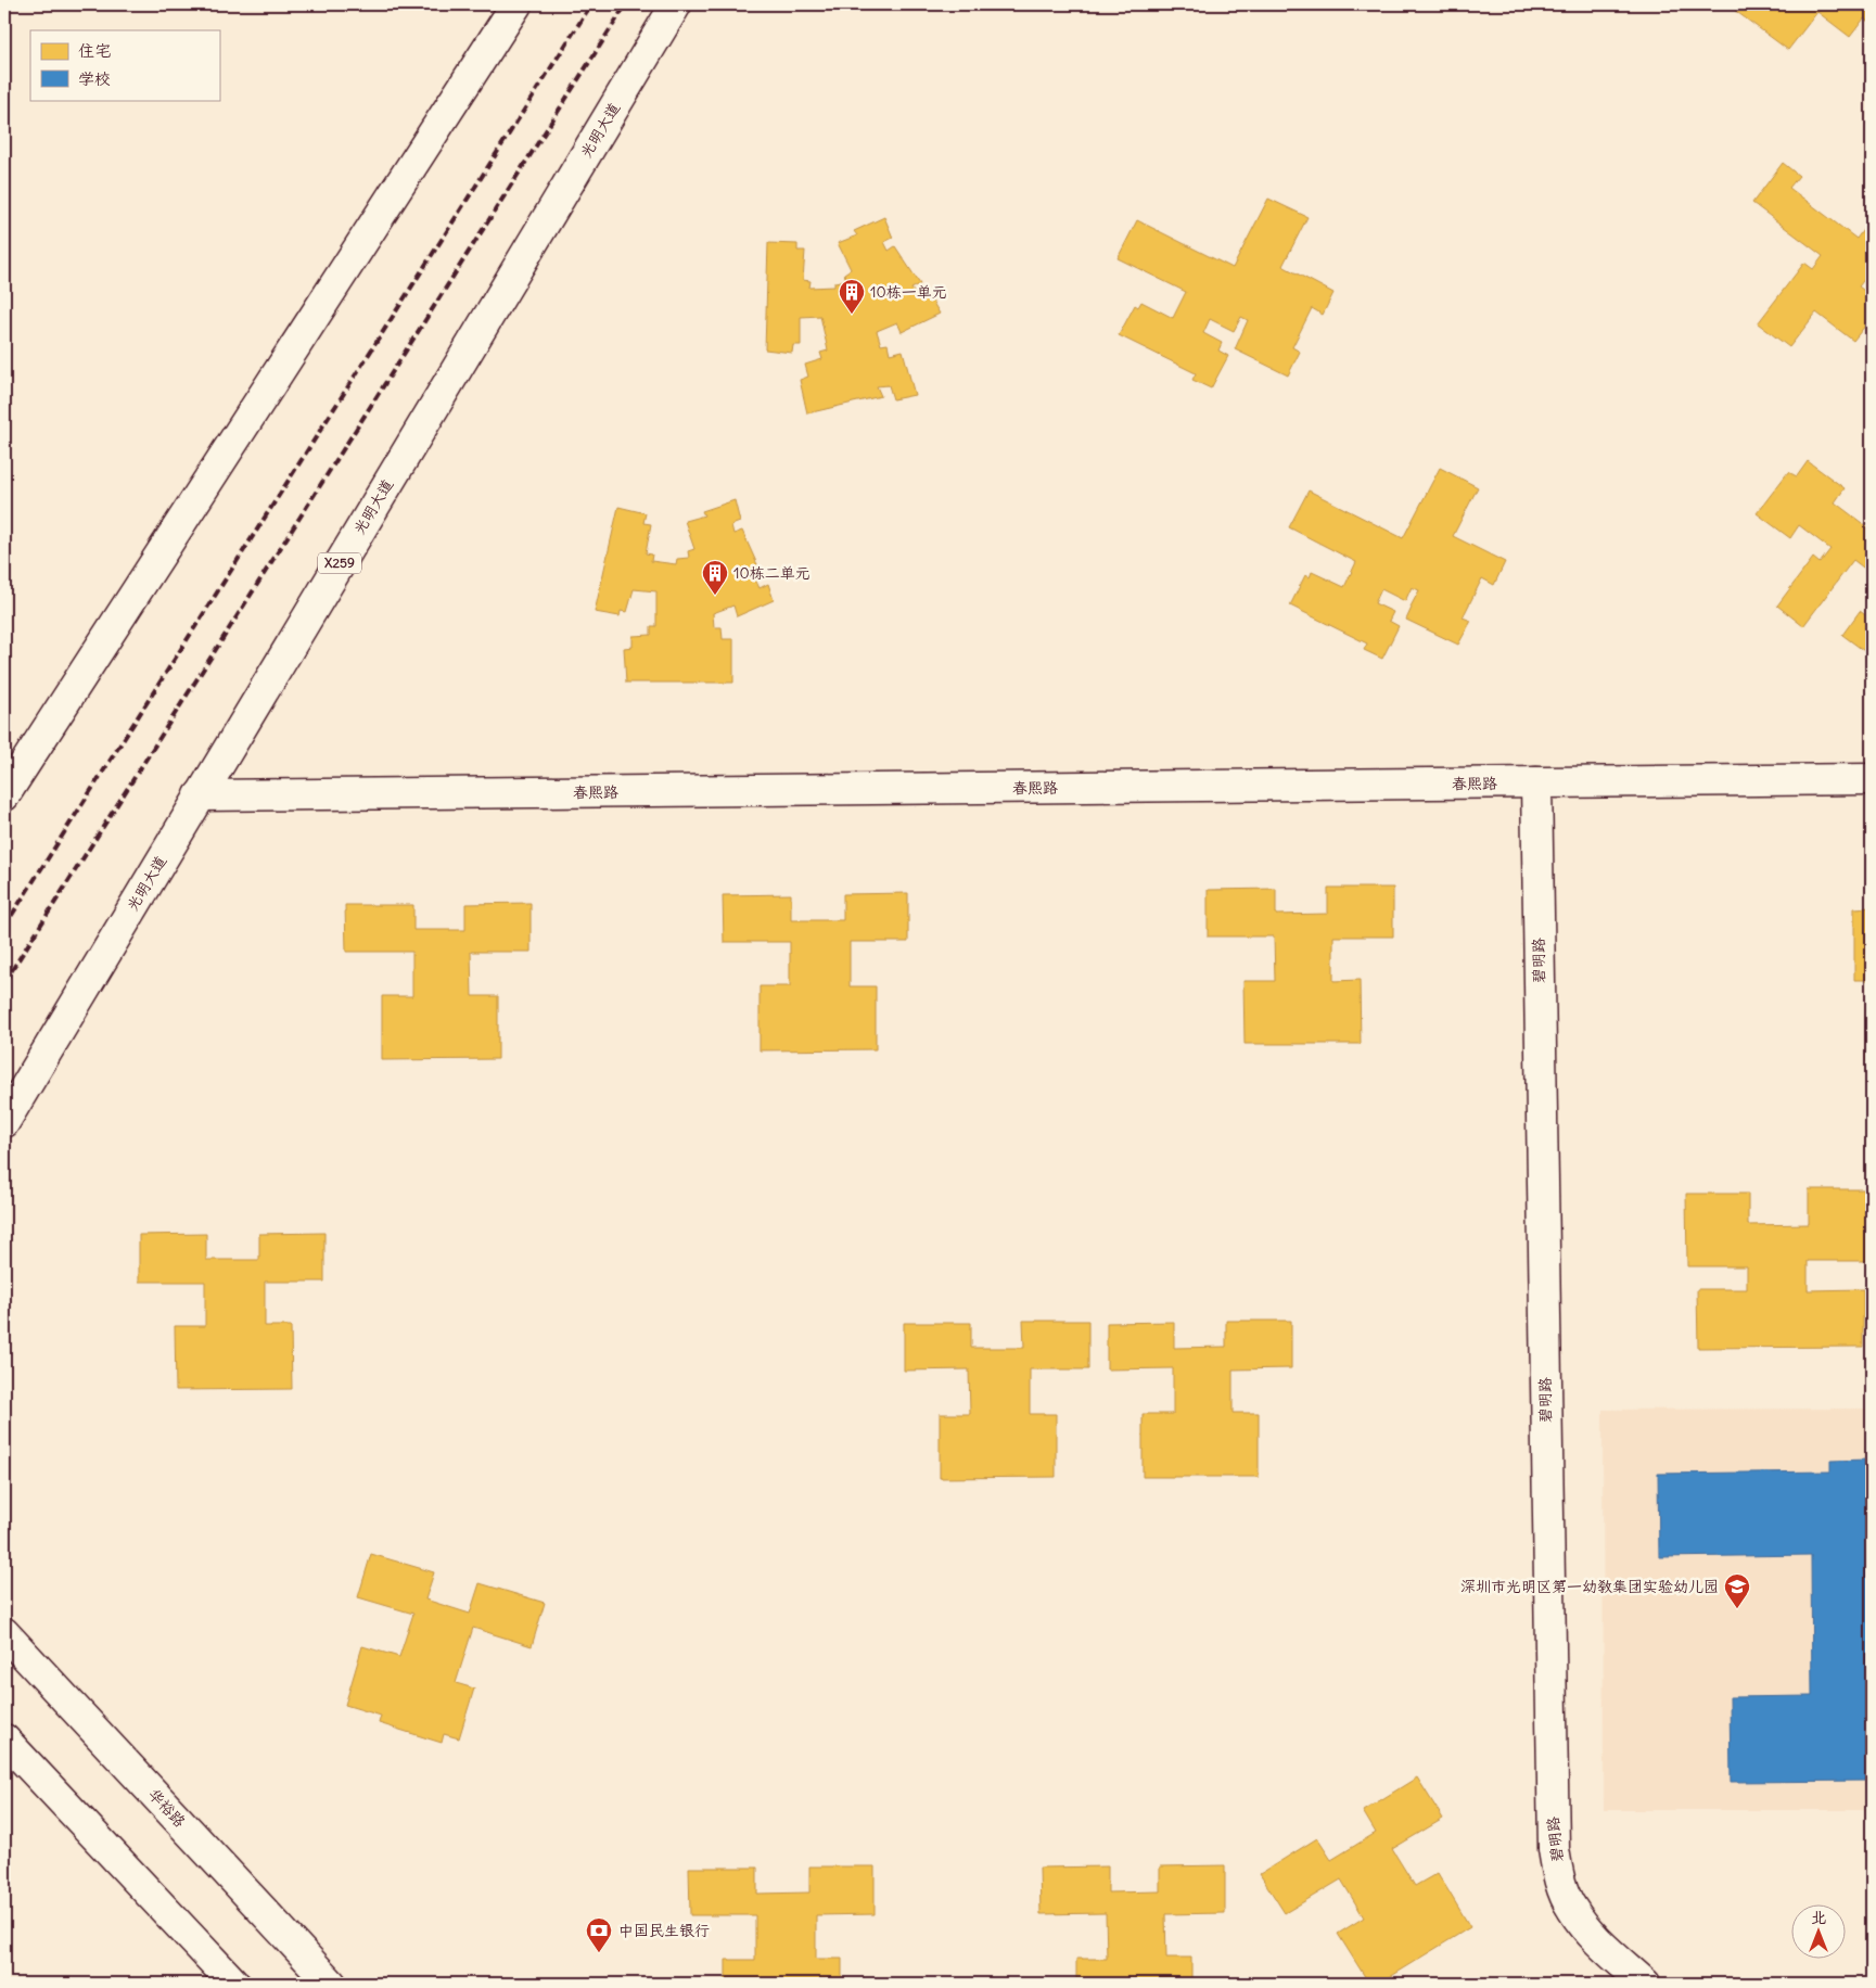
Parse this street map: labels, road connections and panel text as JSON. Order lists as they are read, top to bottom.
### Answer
{
  "streets": {
    "main road": [
      "光明大道",
      "X259",
      "春熙路",
      "碧明路",
      "华裕路"
    ]
  },
  "crossings": [
    ["光明大道", "春熙路"],
    ["春熙路", "碧明路"]
  ],
  "places": {
    "building": ["10栋一单元", "10栋二单元"],
    "school or university": ["深圳市光明区第一幼教集团实验幼儿园"],
    "bank": ["中国民生银行"]
  },
  "legend": ["住宅", "学校"],
  "north": "top"
}
